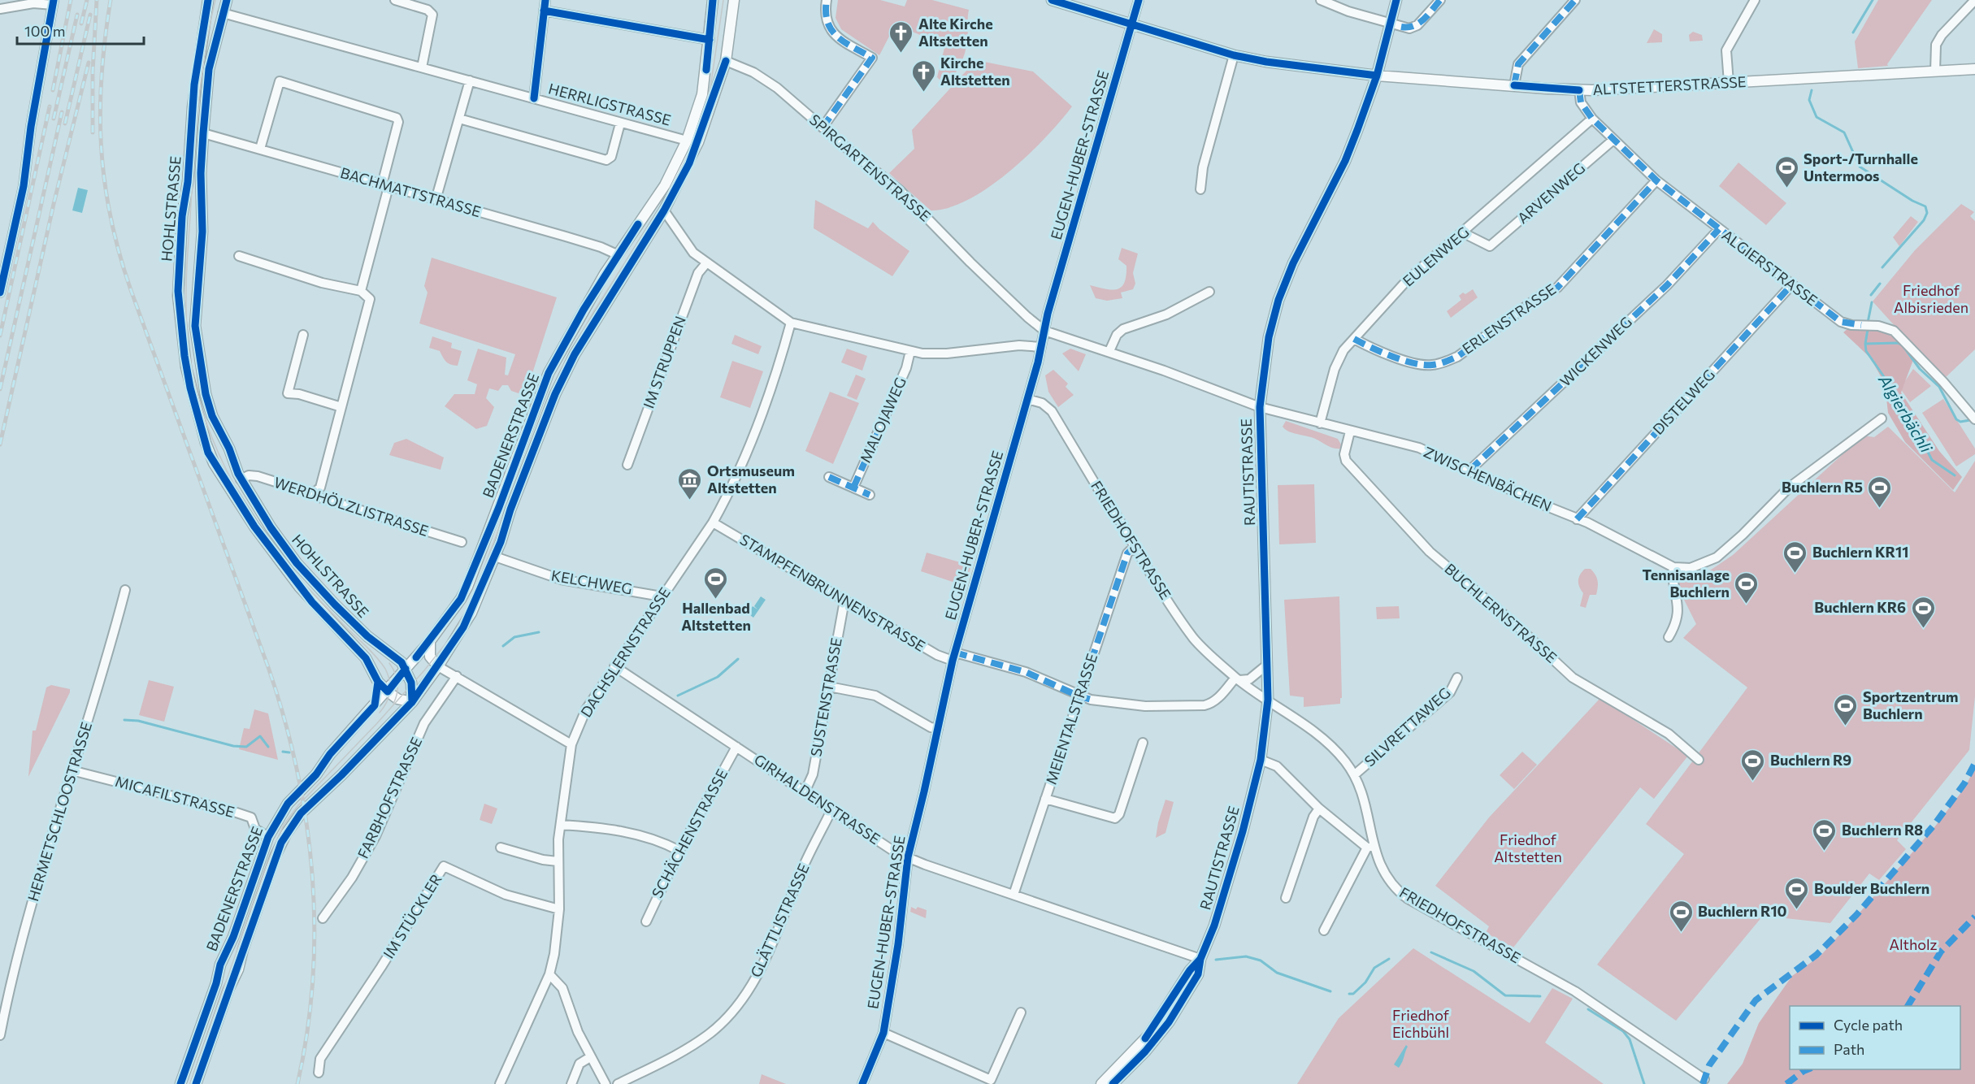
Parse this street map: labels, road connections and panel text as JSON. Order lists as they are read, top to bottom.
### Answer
{
  "streets": {
    "street": [
      "ALTSTETTERSTRASSE",
      "HERRLIGSTRASSE",
      "EUGEN-HUBER-STRASSE",
      "SPIRGARTENSTRASSE",
      "BACHMATTSTRASSE",
      "ARVENWEG",
      "HOHLSTRASSE",
      "EULENWEG",
      "ALGIERSTRASSE",
      "ERLENSTRASSE",
      "WICKENWEG",
      "IM STRUPPEN",
      "DISTELWEG",
      "MALOJAWEG",
      "BADENERSTRASSE",
      "RAUTISTRASSE",
      "ZWISCHENBÄCHEN",
      "WERDHÖLZLISTRASSE",
      "FRIEDHOFSTRASSE",
      "KELCHWEG",
      "STAMPFENBRUNNENSTRASSE",
      "BUCHLERNSTRASSE",
      "DACHSLERNSTRASSE",
      "SUSTENSTRASSE",
      "MEIENTALSTRASSE",
      "SILVRETTAWEG",
      "MICAFILSTRASSE",
      "FARBHOFSTRASSE",
      "GIRHALDENSTRASSE",
      "HERMETSCHLOOSTRASSE",
      "SCHÄCHENSTRASSE",
      "IM STÜCKLER",
      "GLÄTTLISTRASSE"
    ]
  },
  "crossings": [
    ["ALTSTETTERSTRASSE", "EUGEN-HUBER-STRASSE"],
    ["ALTSTETTERSTRASSE", "ALGIERSTRASSE"],
    ["ALTSTETTERSTRASSE", "RAUTISTRASSE"],
    ["HERRLIGSTRASSE", "HOHLSTRASSE"],
    ["HERRLIGSTRASSE", "BADENERSTRASSE"],
    ["EUGEN-HUBER-STRASSE", "SPIRGARTENSTRASSE"],
    ["EUGEN-HUBER-STRASSE", "ZWISCHENBÄCHEN"],
    ["EUGEN-HUBER-STRASSE", "FRIEDHOFSTRASSE"],
    ["EUGEN-HUBER-STRASSE", "STAMPFENBRUNNENSTRASSE"],
    ["EUGEN-HUBER-STRASSE", "GIRHALDENSTRASSE"],
    ["SPIRGARTENSTRASSE", "BADENERSTRASSE"],
    ["SPIRGARTENSTRASSE", "ZWISCHENBÄCHEN"],
    ["BACHMATTSTRASSE", "HOHLSTRASSE"],
    ["BACHMATTSTRASSE", "BADENERSTRASSE"],
    ["ARVENWEG", "EULENWEG"],
    ["ARVENWEG", "ALGIERSTRASSE"],
    ["HOHLSTRASSE", "BADENERSTRASSE"],
    ["HOHLSTRASSE", "WERDHÖLZLISTRASSE"],
    ["EULENWEG", "ALGIERSTRASSE"],
    ["EULENWEG", "ERLENSTRASSE"],
    ["EULENWEG", "ZWISCHENBÄCHEN"],
    ["ALGIERSTRASSE", "ERLENSTRASSE"],
    ["ALGIERSTRASSE", "WICKENWEG"],
    ["ALGIERSTRASSE", "DISTELWEG"],
    ["WICKENWEG", "ZWISCHENBÄCHEN"],
    ["DISTELWEG", "ZWISCHENBÄCHEN"],
    ["BADENERSTRASSE", "KELCHWEG"],
    ["BADENERSTRASSE", "MICAFILSTRASSE"],
    ["RAUTISTRASSE", "ZWISCHENBÄCHEN"],
    ["RAUTISTRASSE", "FRIEDHOFSTRASSE"],
    ["RAUTISTRASSE", "GIRHALDENSTRASSE"],
    ["ZWISCHENBÄCHEN", "BUCHLERNSTRASSE"],
    ["FRIEDHOFSTRASSE", "STAMPFENBRUNNENSTRASSE"],
    ["FRIEDHOFSTRASSE", "MEIENTALSTRASSE"],
    ["FRIEDHOFSTRASSE", "SILVRETTAWEG"],
    ["KELCHWEG", "DACHSLERNSTRASSE"],
    ["STAMPFENBRUNNENSTRASSE", "DACHSLERNSTRASSE"],
    ["STAMPFENBRUNNENSTRASSE", "SUSTENSTRASSE"],
    ["STAMPFENBRUNNENSTRASSE", "MEIENTALSTRASSE"],
    ["DACHSLERNSTRASSE", "GIRHALDENSTRASSE"],
    ["DACHSLERNSTRASSE", "IM STÜCKLER"],
    ["SUSTENSTRASSE", "GIRHALDENSTRASSE"],
    ["MEIENTALSTRASSE", "GIRHALDENSTRASSE"],
    ["MICAFILSTRASSE", "HERMETSCHLOOSTRASSE"],
    ["GIRHALDENSTRASSE", "SCHÄCHENSTRASSE"],
    ["GIRHALDENSTRASSE", "GLÄTTLISTRASSE"]
  ],
  "water": ["Algierbächli"],
  "parks": [
    "Friedhof Albisrieden",
    "Friedhof Altstetten",
    "Altholz",
    "Friedhof Eichbühl"
  ],
  "places": {
    "church": ["Alte Kirche Altstetten", "Kirche Altstetten"],
    "sports": [
      "Sport-/Turnhalle Untermoos",
      "Buchlern R5",
      "Buchlern KR11",
      "Hallenbad Altstetten",
      "Tennisanlage Buchlern",
      "Buchlern KR6",
      "Sportzentrum Buchlern",
      "Buchlern R9",
      "Buchlern R8",
      "Boulder Buchlern",
      "Buchlern R10"
    ],
    "museum": ["Ortsmuseum Altstetten"]
  },
  "legend": ["Cycle path", "Path"],
  "scale_bar": "100 m"
}
